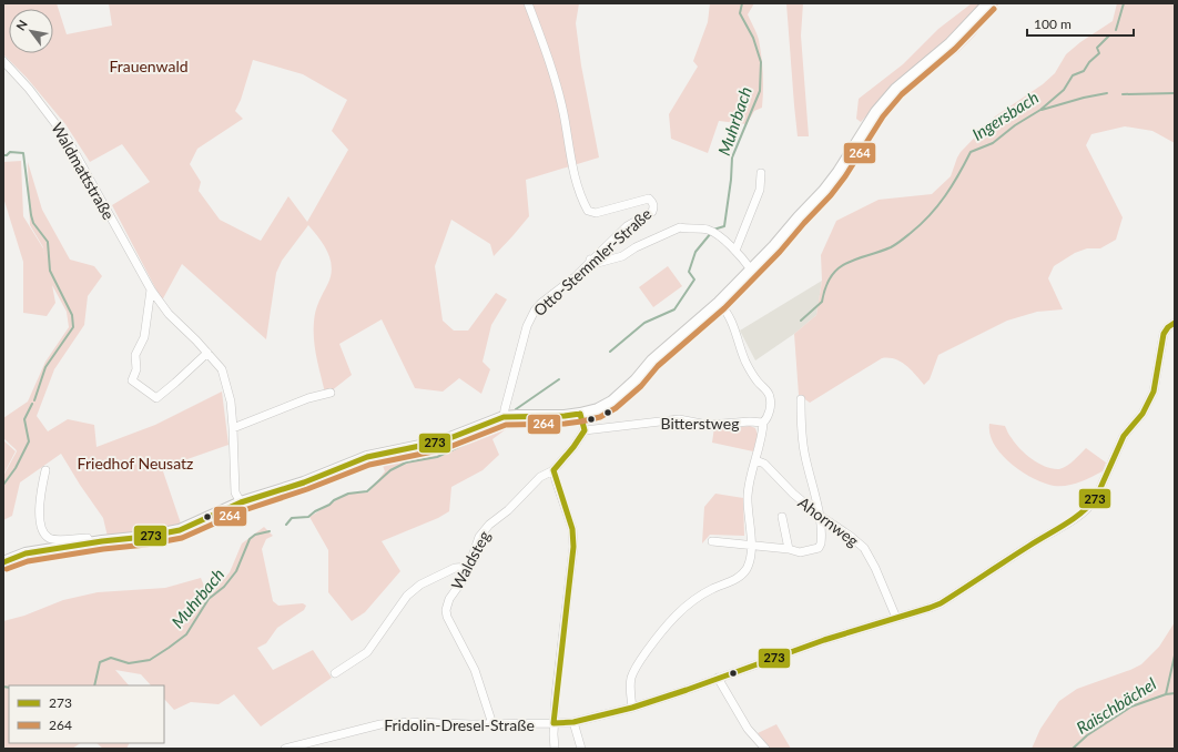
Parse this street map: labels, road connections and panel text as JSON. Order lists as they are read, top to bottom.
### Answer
{
  "streets": {
    "street": [
      "Waldmattstraße",
      "Otto-Stemmler-Straße",
      "Bitterstweg",
      "Ahornweg",
      "Waldsteg",
      "Fridolin-Dresel-Straße"
    ]
  },
  "crossings": [
    ["Ahornweg", "Fridolin-Dresel-Straße"],
    ["Waldsteg", "Fridolin-Dresel-Straße"]
  ],
  "water": ["Ingersbach", "Muhrbach", "Raischbächel"],
  "parks": ["Frauenwald", "Friedhof Neusatz"],
  "lines": ["transit line 264", "transit line 273"],
  "legend": ["273", "264"],
  "scale_bar": "100 m",
  "north": "top left"
}
